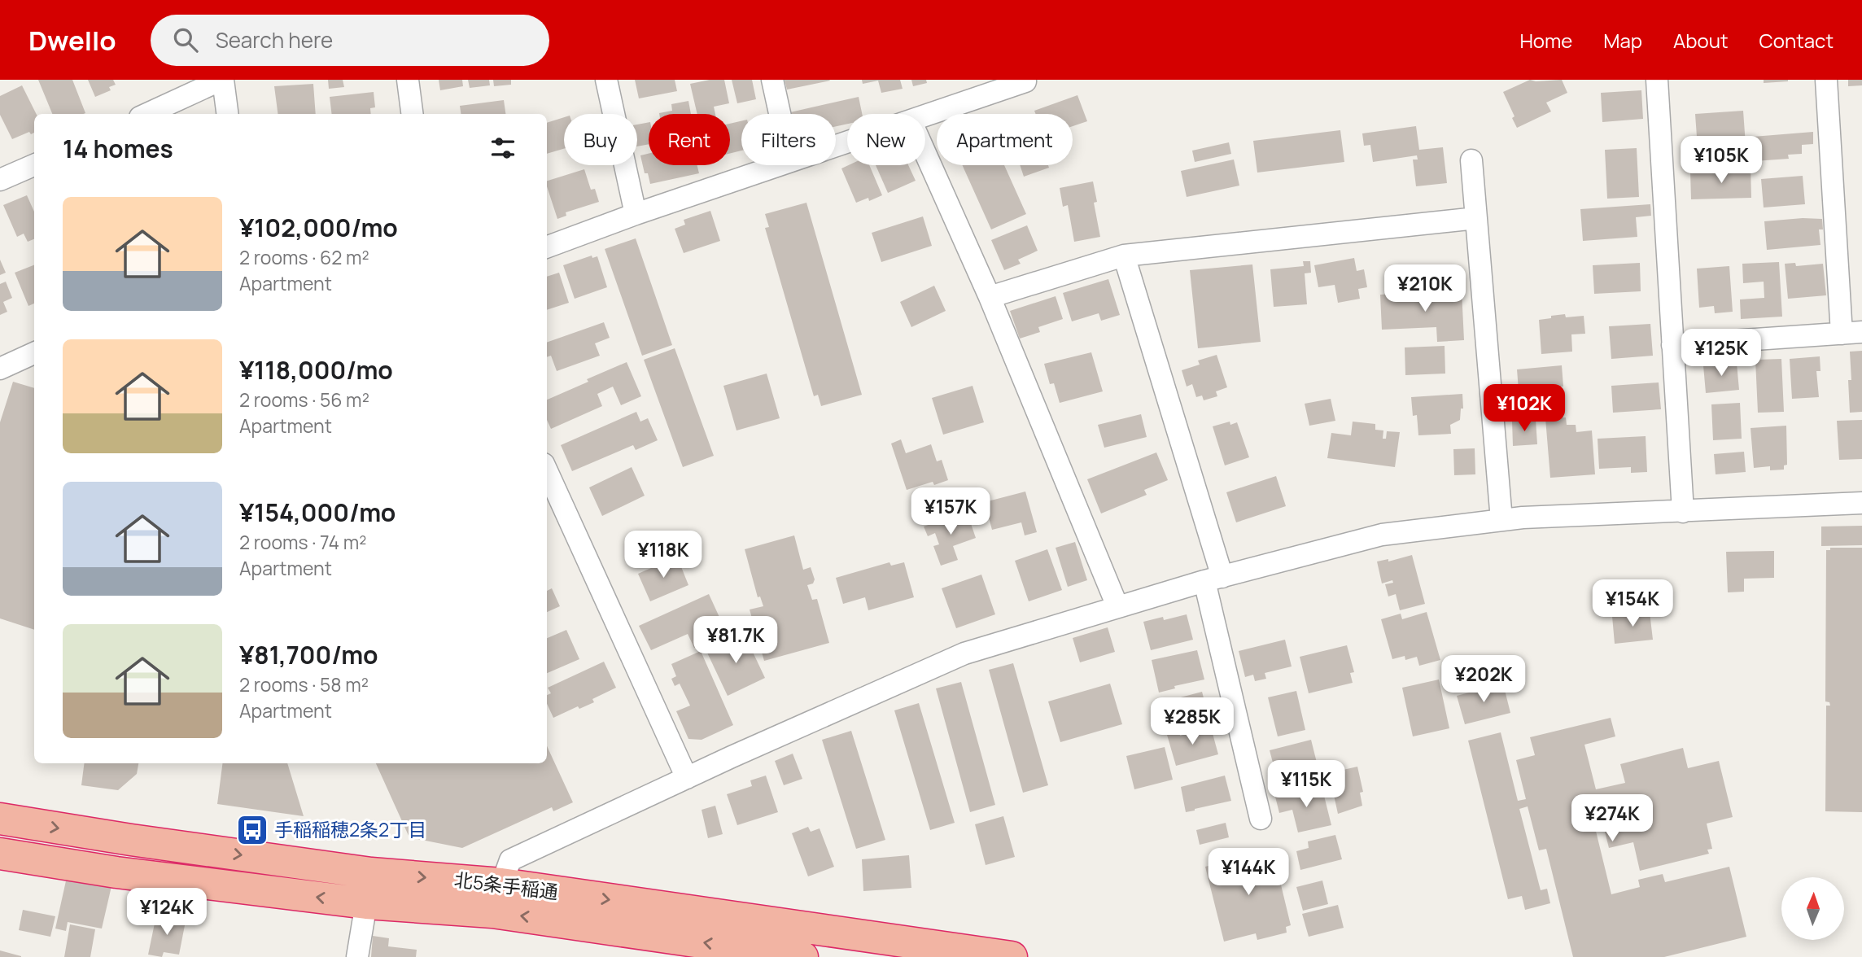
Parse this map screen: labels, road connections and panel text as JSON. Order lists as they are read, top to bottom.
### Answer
{
  "streets": {
    "highway": ["北5条手稲通"]
  },
  "places": {
    "bus stop": ["手稲稲穂2条2丁目"]
  },
  "north": "top",
  "page": {
    "header": "Dwello",
    "search": "Search here",
    "nav": [
      "Home",
      "Map",
      "About",
      "Contact"
    ],
    "chip": [
      "Buy",
      "Rent",
      "Filters",
      "New",
      "Apartment"
    ],
    "heading": "14 homes",
    "price": [
      "¥105K",
      "¥210K",
      "¥125K",
      "¥102K",
      "¥157K",
      "¥118K",
      "¥154K",
      "¥81.7K",
      "¥202K",
      "¥285K",
      "¥115K",
      "¥274K",
      "¥144K",
      "¥124K"
    ],
    "list": [
      {
        "name": "¥102,000/mo",
        "note": "2 rooms · 62 m² · Apartment"
      },
      {
        "name": "¥118,000/mo",
        "note": "2 rooms · 56 m² · Apartment"
      },
      {
        "name": "¥154,000/mo",
        "note": "2 rooms · 74 m² · Apartment"
      },
      {
        "name": "¥81,700/mo",
        "note": "2 rooms · 58 m² · Apartment"
      }
    ]
  }
}
